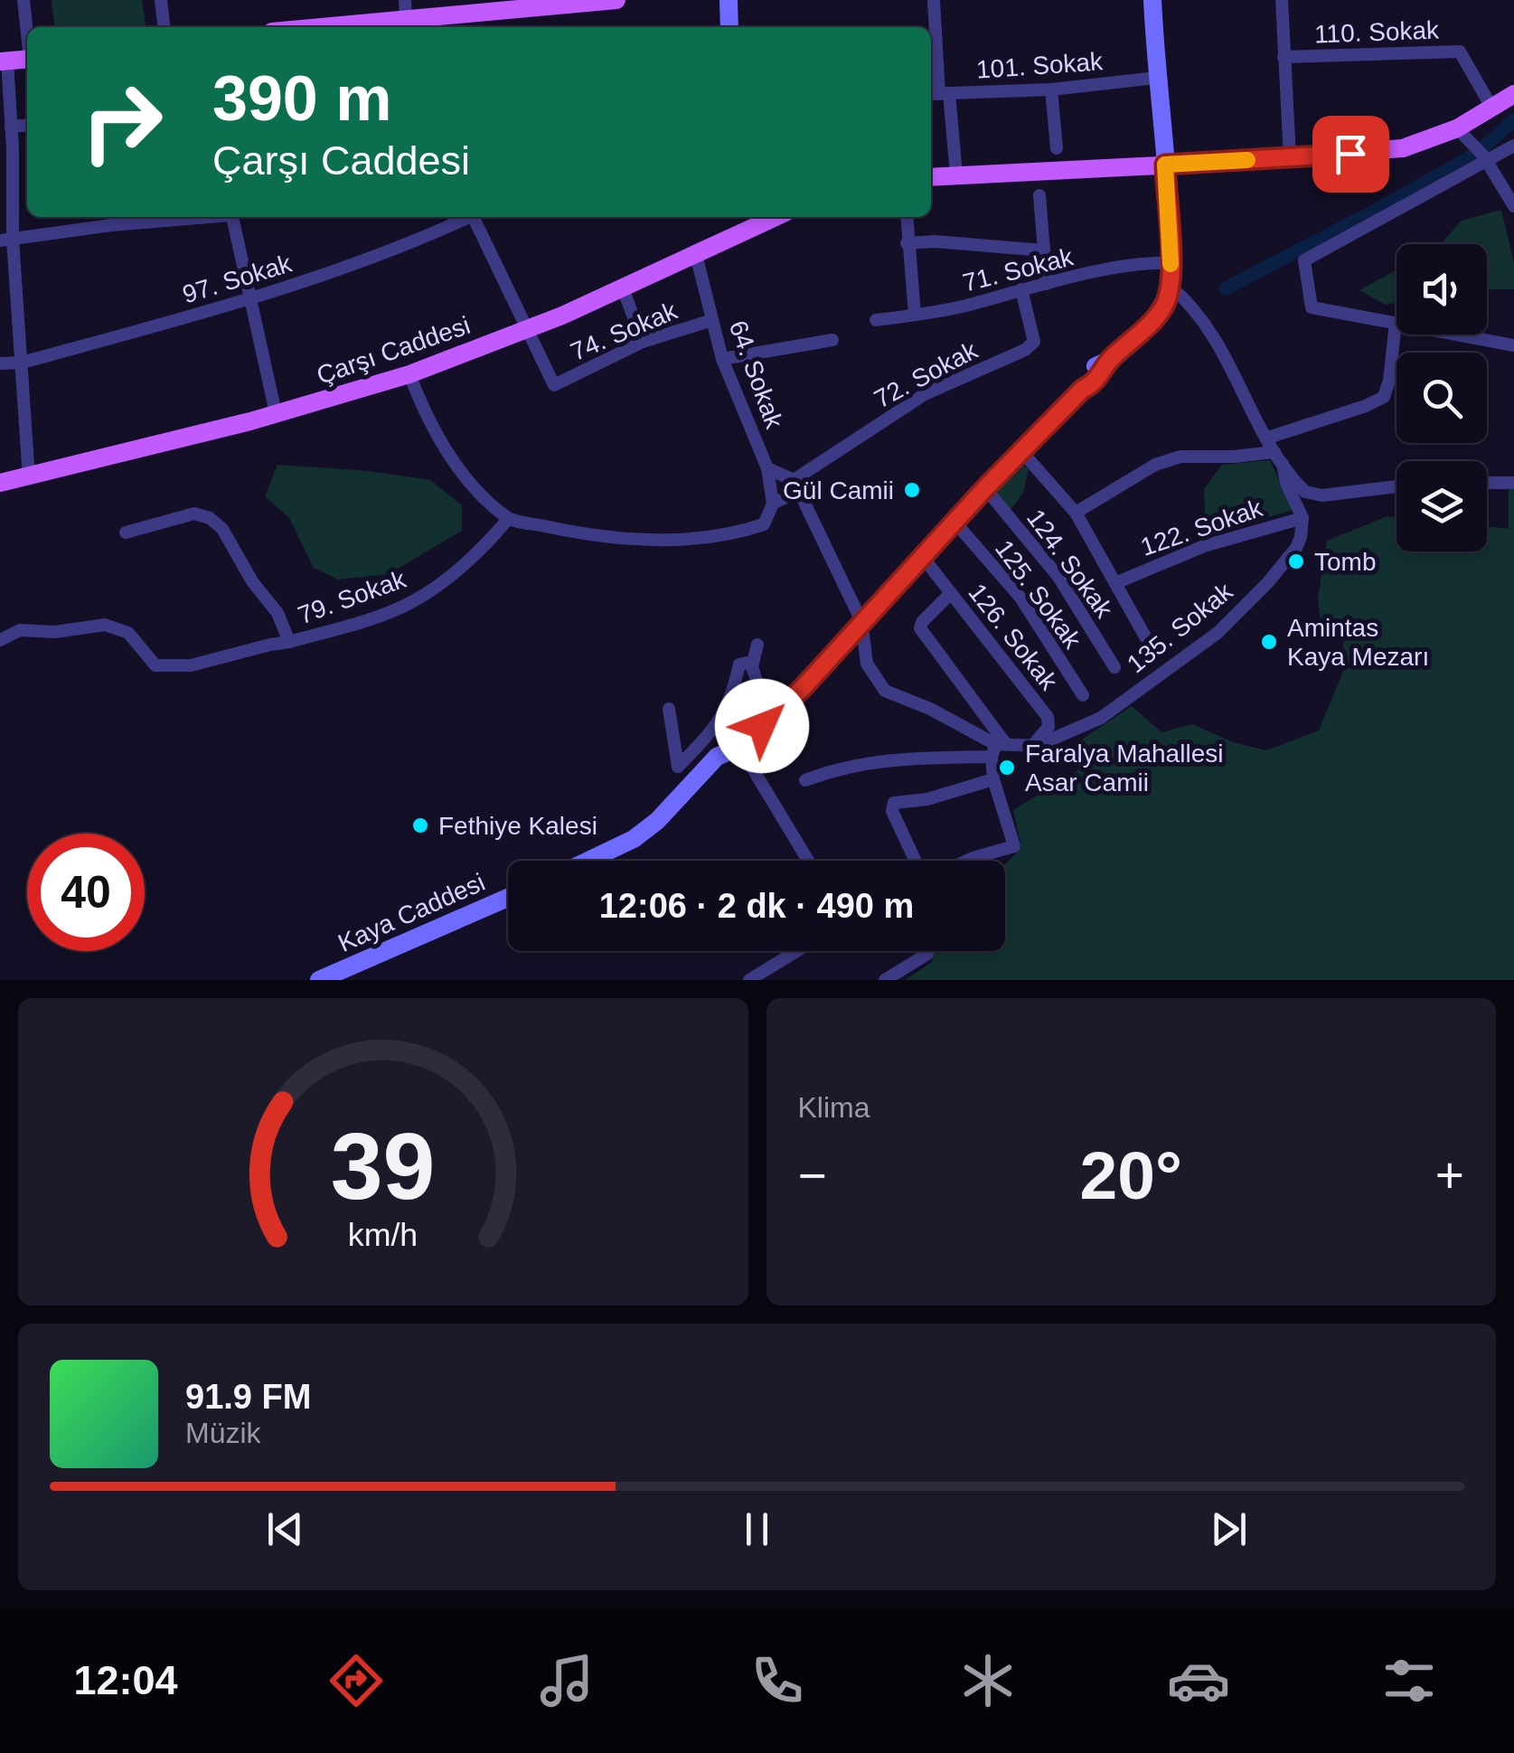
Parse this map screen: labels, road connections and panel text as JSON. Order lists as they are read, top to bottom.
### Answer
{
  "streets": {
    "main road": ["Çarşı Caddesi"],
    "street": [
      "110. Sokak",
      "101. Sokak",
      "71. Sokak",
      "97. Sokak",
      "74. Sokak",
      "64. Sokak",
      "72. Sokak",
      "122. Sokak",
      "124. Sokak",
      "125. Sokak",
      "79. Sokak",
      "135. Sokak",
      "126. Sokak",
      "Kaya Caddesi"
    ]
  },
  "crossings": [
    ["71. Sokak", "72. Sokak"],
    ["74. Sokak", "Çarşı Caddesi"],
    ["74. Sokak", "64. Sokak"],
    ["Çarşı Caddesi", "64. Sokak"],
    ["64. Sokak", "72. Sokak"],
    ["72. Sokak", "79. Sokak"],
    ["122. Sokak", "135. Sokak"],
    ["135. Sokak", "126. Sokak"]
  ],
  "places": [
    "Gül Camii",
    "Tomb",
    "Amintas Kaya Mezarı",
    "Faralya Mahallesi Asar Camii",
    "Fethiye Kalesi"
  ],
  "page": {
    "turn": ["390 m", "Çarşı Caddesi"],
    "limit": "40",
    "trip": "12:06 · 2 dk · 490 m",
    "tile": "Klima",
    "heat": ["−", "20°", "+"],
    "song": ["91.9 FM", "Müzik"],
    "tabs": "12:04",
    "gauge": ["39", "km/h"]
  }
}
